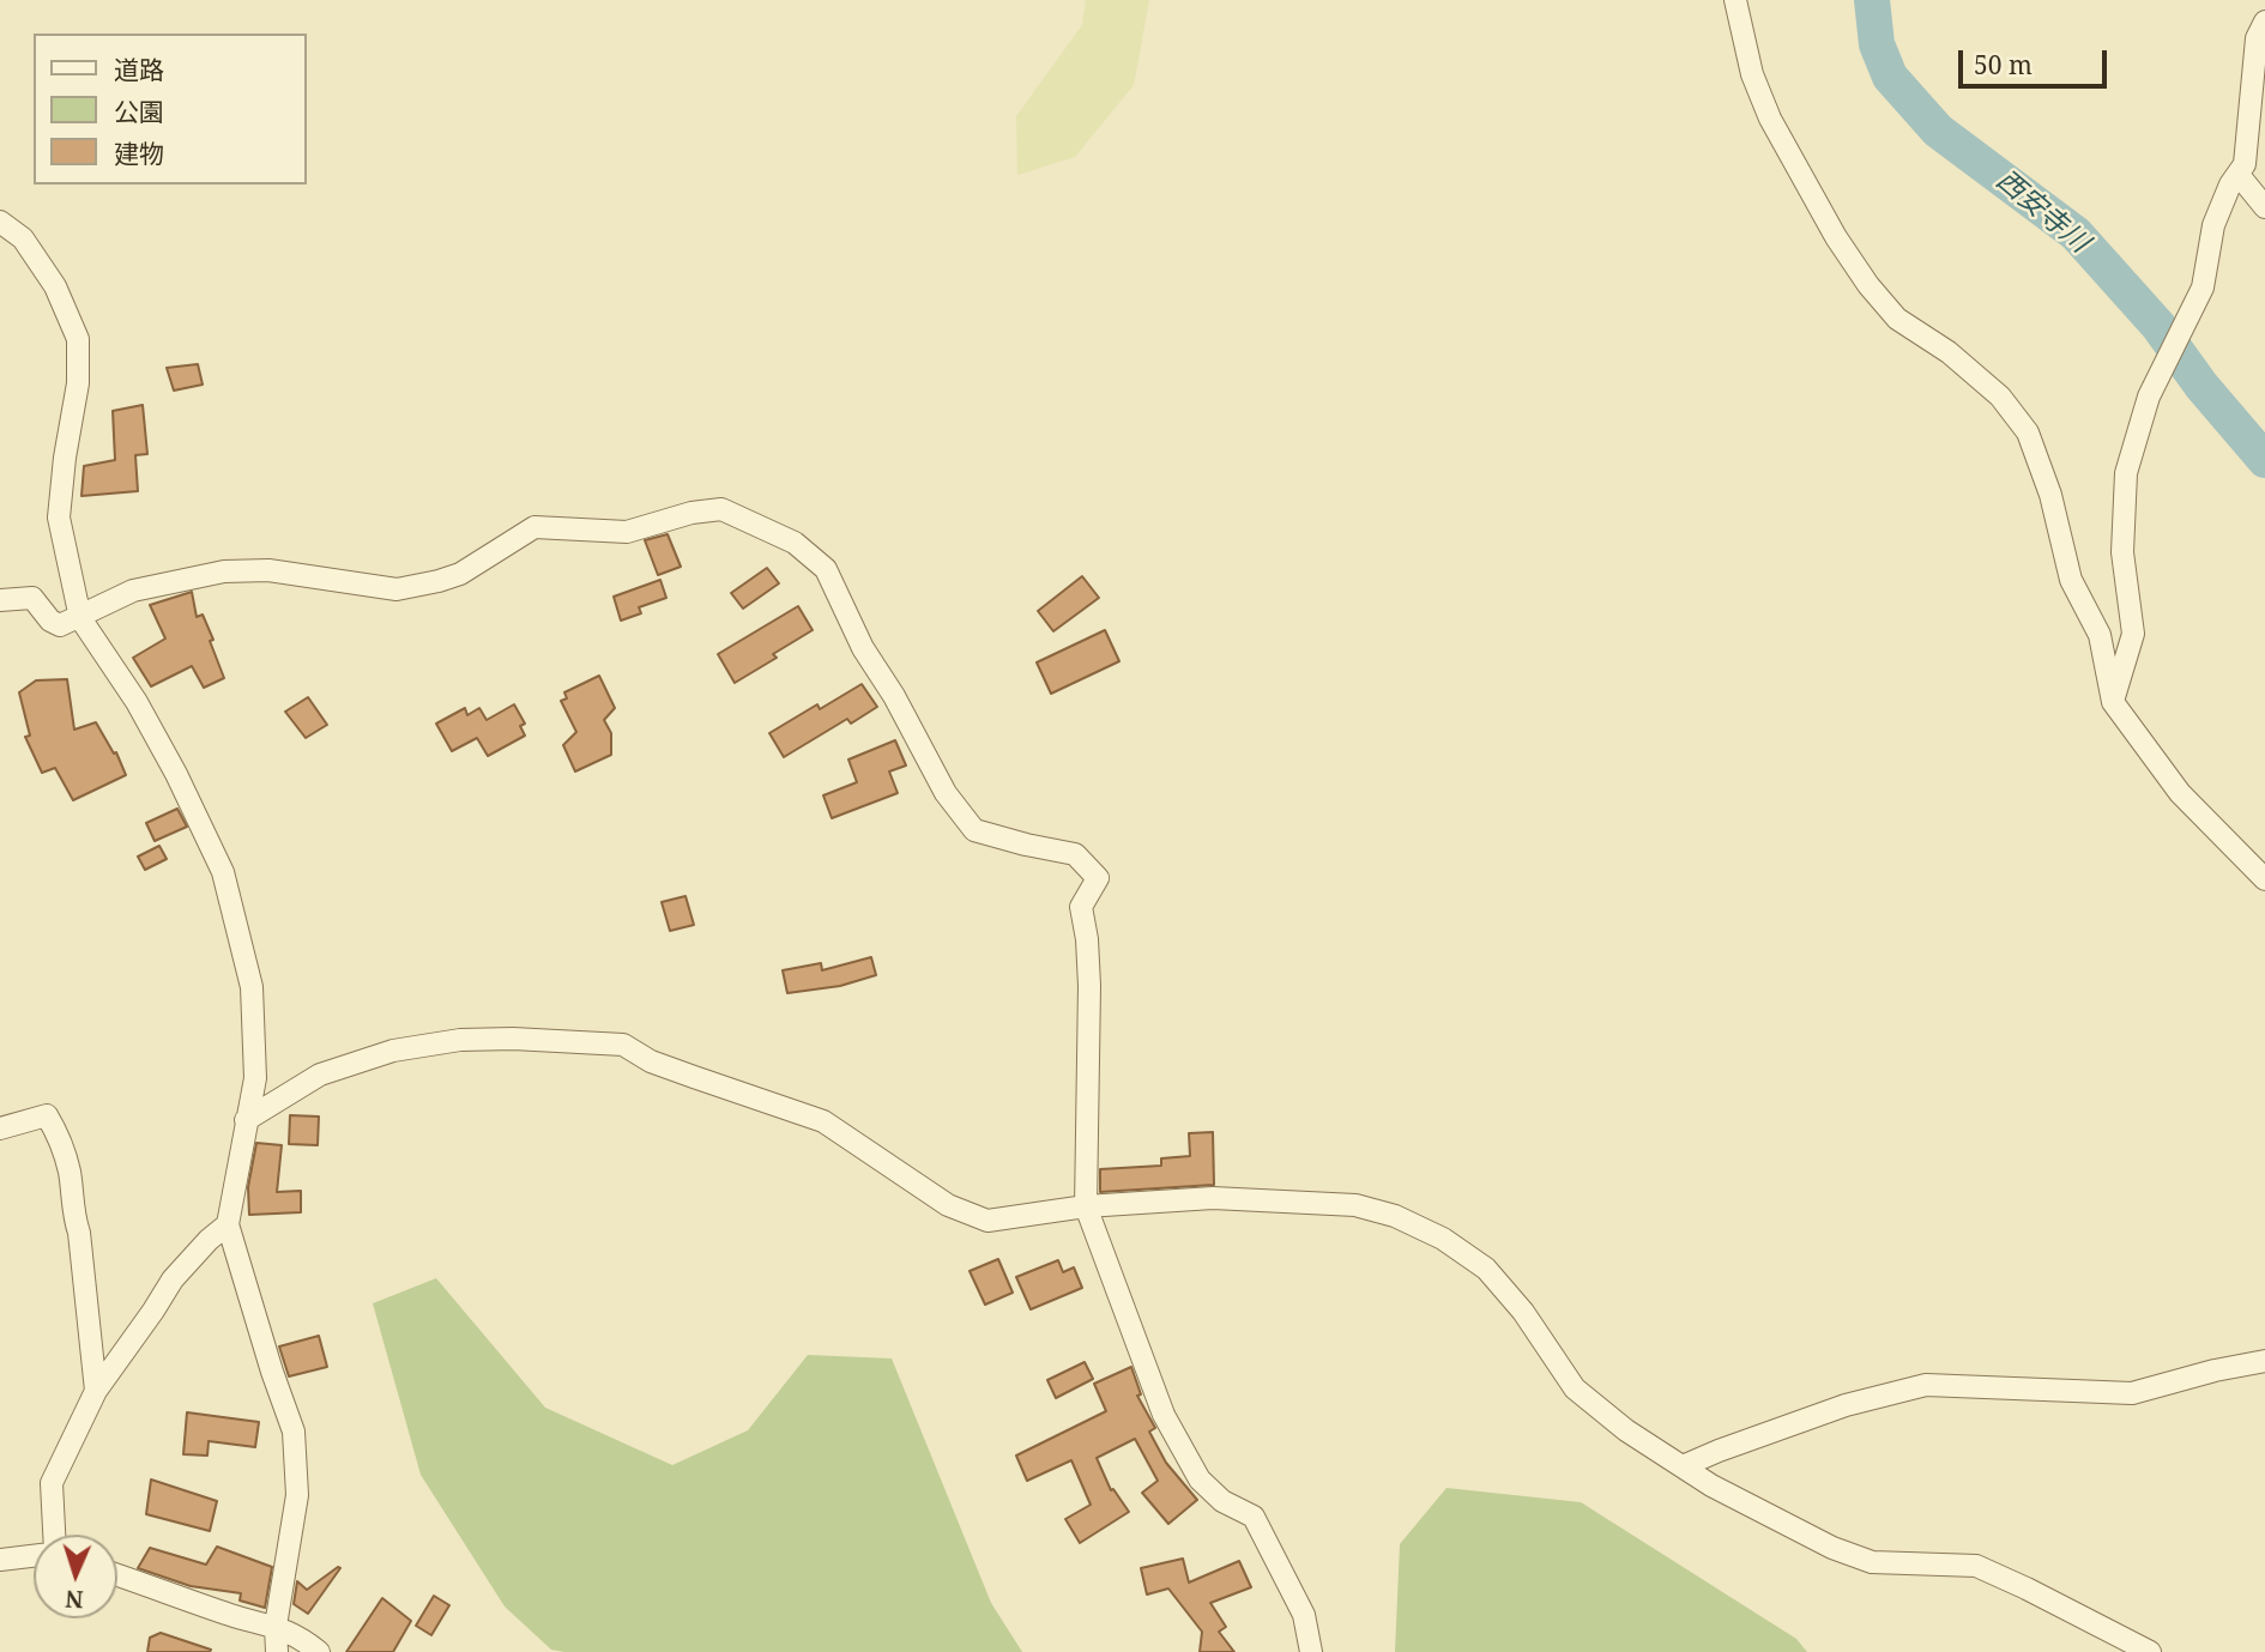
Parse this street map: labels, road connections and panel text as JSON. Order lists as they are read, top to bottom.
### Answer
{
  "water": ["西安寺川"],
  "legend": ["道路", "公園", "建物"],
  "scale_bar": "50 m",
  "north": "bottom"
}
